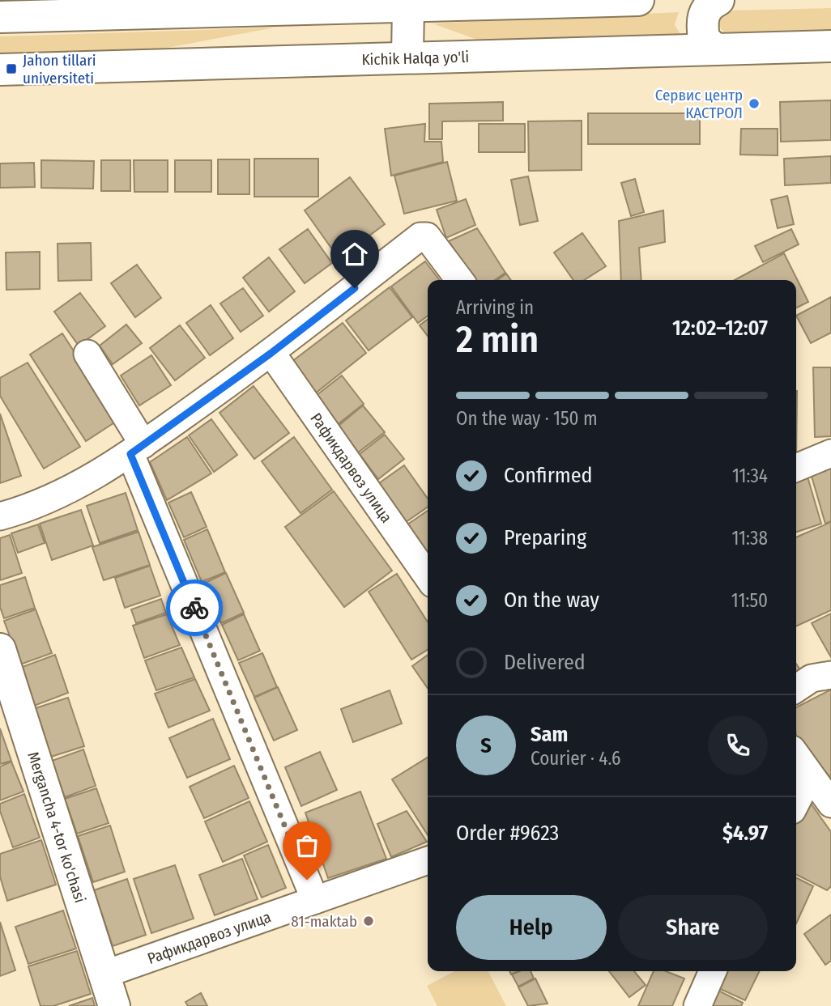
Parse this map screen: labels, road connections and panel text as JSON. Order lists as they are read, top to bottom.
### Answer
{
  "streets": {
    "main road": ["Kichik Halqa yo'li", "Mergancha 4-tor ko'chasi"],
    "street": ["Рафикдарвоз улица"]
  },
  "crossings": [
    ["Рафикдарвоз улица", "Mergancha 4-tor ko'chasi"]
  ],
  "places": {
    "transit": ["Jahon tillari universiteti"],
    "other": ["Сервис центр КАСТРОЛ", "81-maktab"]
  },
  "page": {
    "heading": ["2 min", "Arriving in", "12:02–12:07"],
    "panel": [
      "Sam",
      "Courier · 4.6",
      "Order #9623",
      "$4.97"
    ],
    "bar": "On the way · 150 m",
    "list": [
      ["Confirmed", "11:34"],
      ["Preparing", "11:38"],
      ["On the way", "11:50"],
      "Delivered"
    ],
    "round": "S",
    "buttons": ["Help", "Share"]
  }
}
